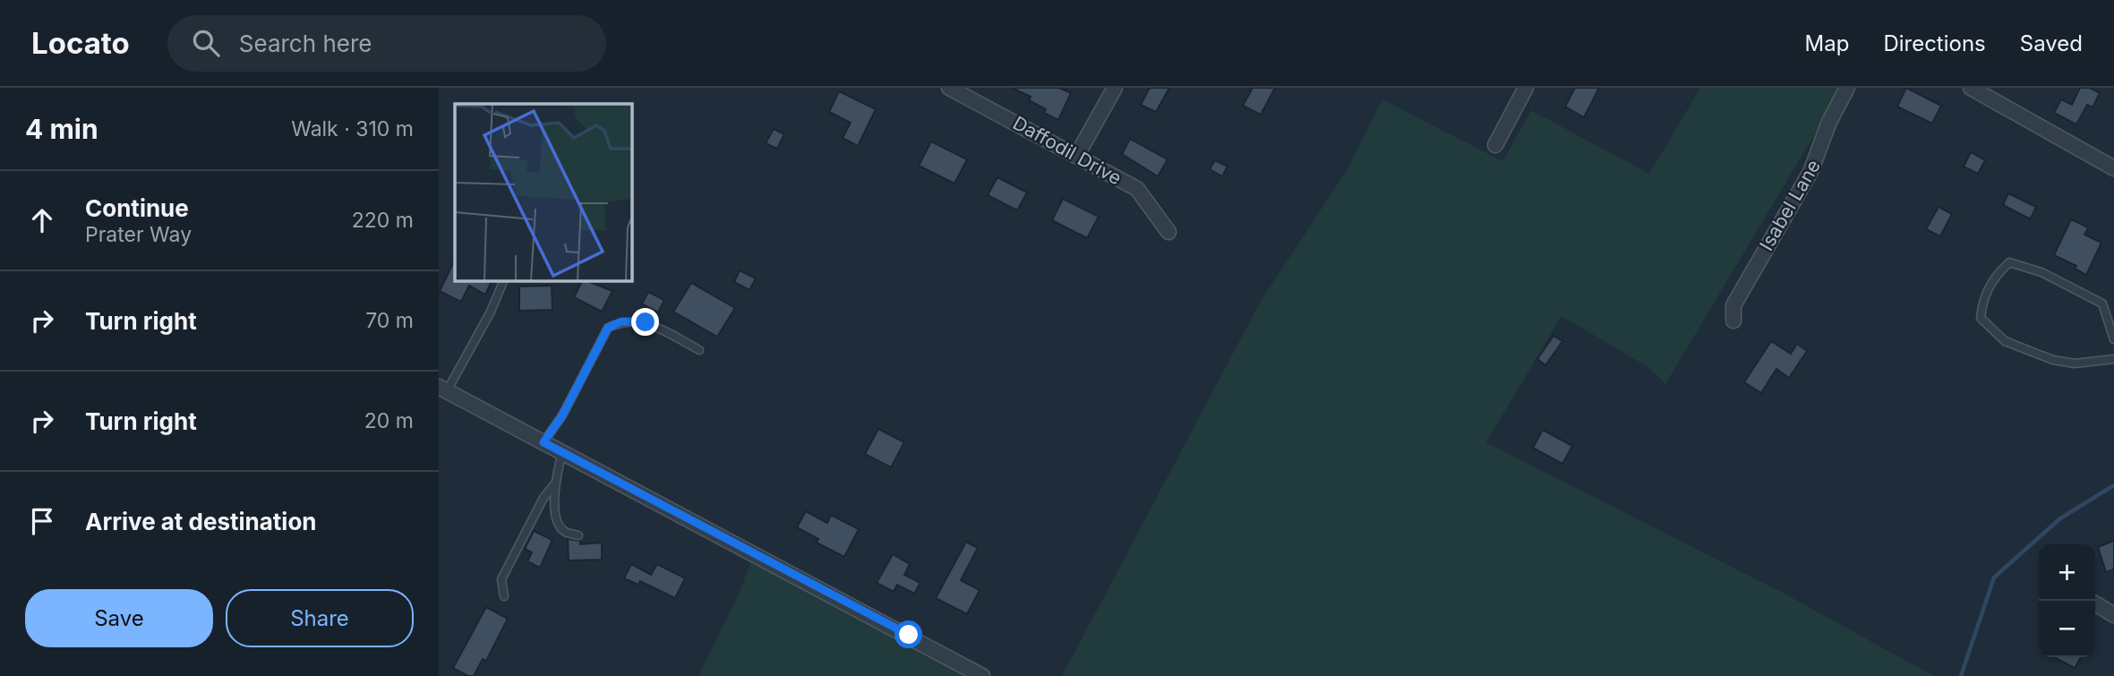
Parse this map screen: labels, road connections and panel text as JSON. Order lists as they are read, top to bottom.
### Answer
{
  "streets": {
    "street": ["Daffodil Drive", "Isabel Lane"]
  },
  "page": {
    "header": "Locato",
    "search": "Search here",
    "nav": ["Map", "Directions", "Saved"],
    "heading": ["4 min", "Walk · 310 m"],
    "list": [
      ["Continue", "Prater Way", "220 m"],
      ["Turn right", "70 m"],
      ["Turn right", "20 m"],
      "Arrive at destination"
    ],
    "map_buttons": ["+", "−"],
    "buttons": ["Save", "Share"]
  }
}
